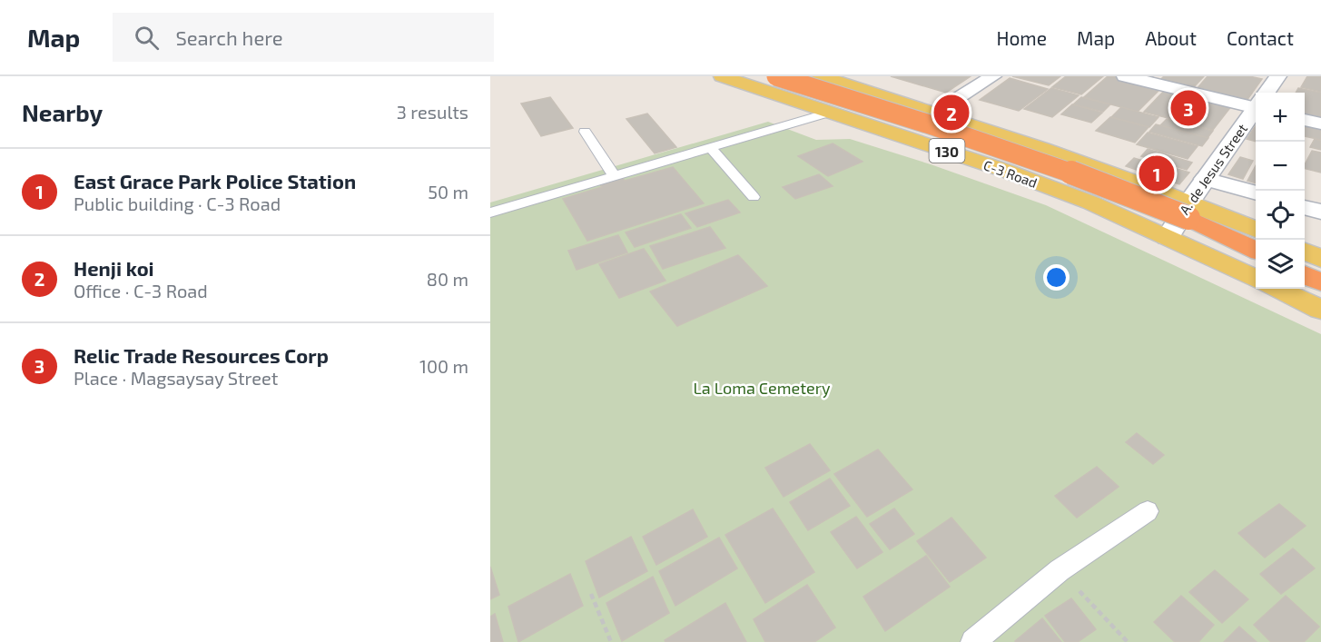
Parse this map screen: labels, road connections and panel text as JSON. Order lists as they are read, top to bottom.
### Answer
{
  "streets": {
    "main road": ["130", "A. de Jesus Street", "C-3 Road"]
  },
  "crossings": [
    ["130", "A. de Jesus Street"],
    ["A. de Jesus Street", "C-3 Road"]
  ],
  "parks": ["La Loma Cemetery"],
  "page": {
    "header": "Map",
    "search": "Search here",
    "nav": [
      "Home",
      "Map",
      "About",
      "Contact"
    ],
    "heading": ["Nearby", "3 results"],
    "pins": ["3", "2", "1"],
    "map_buttons": ["+", "−"],
    "list": [
      {
        "mark": "1",
        "name": "East Grace Park Police Station",
        "note": "Public building · C-3 Road",
        "value": "50 m"
      },
      {
        "mark": "2",
        "name": "Henji koi",
        "note": "Office · C-3 Road",
        "value": "80 m"
      },
      {
        "mark": "3",
        "name": "Relic Trade Resources Corp",
        "note": "Place · Magsaysay Street",
        "value": "100 m"
      }
    ]
  }
}
